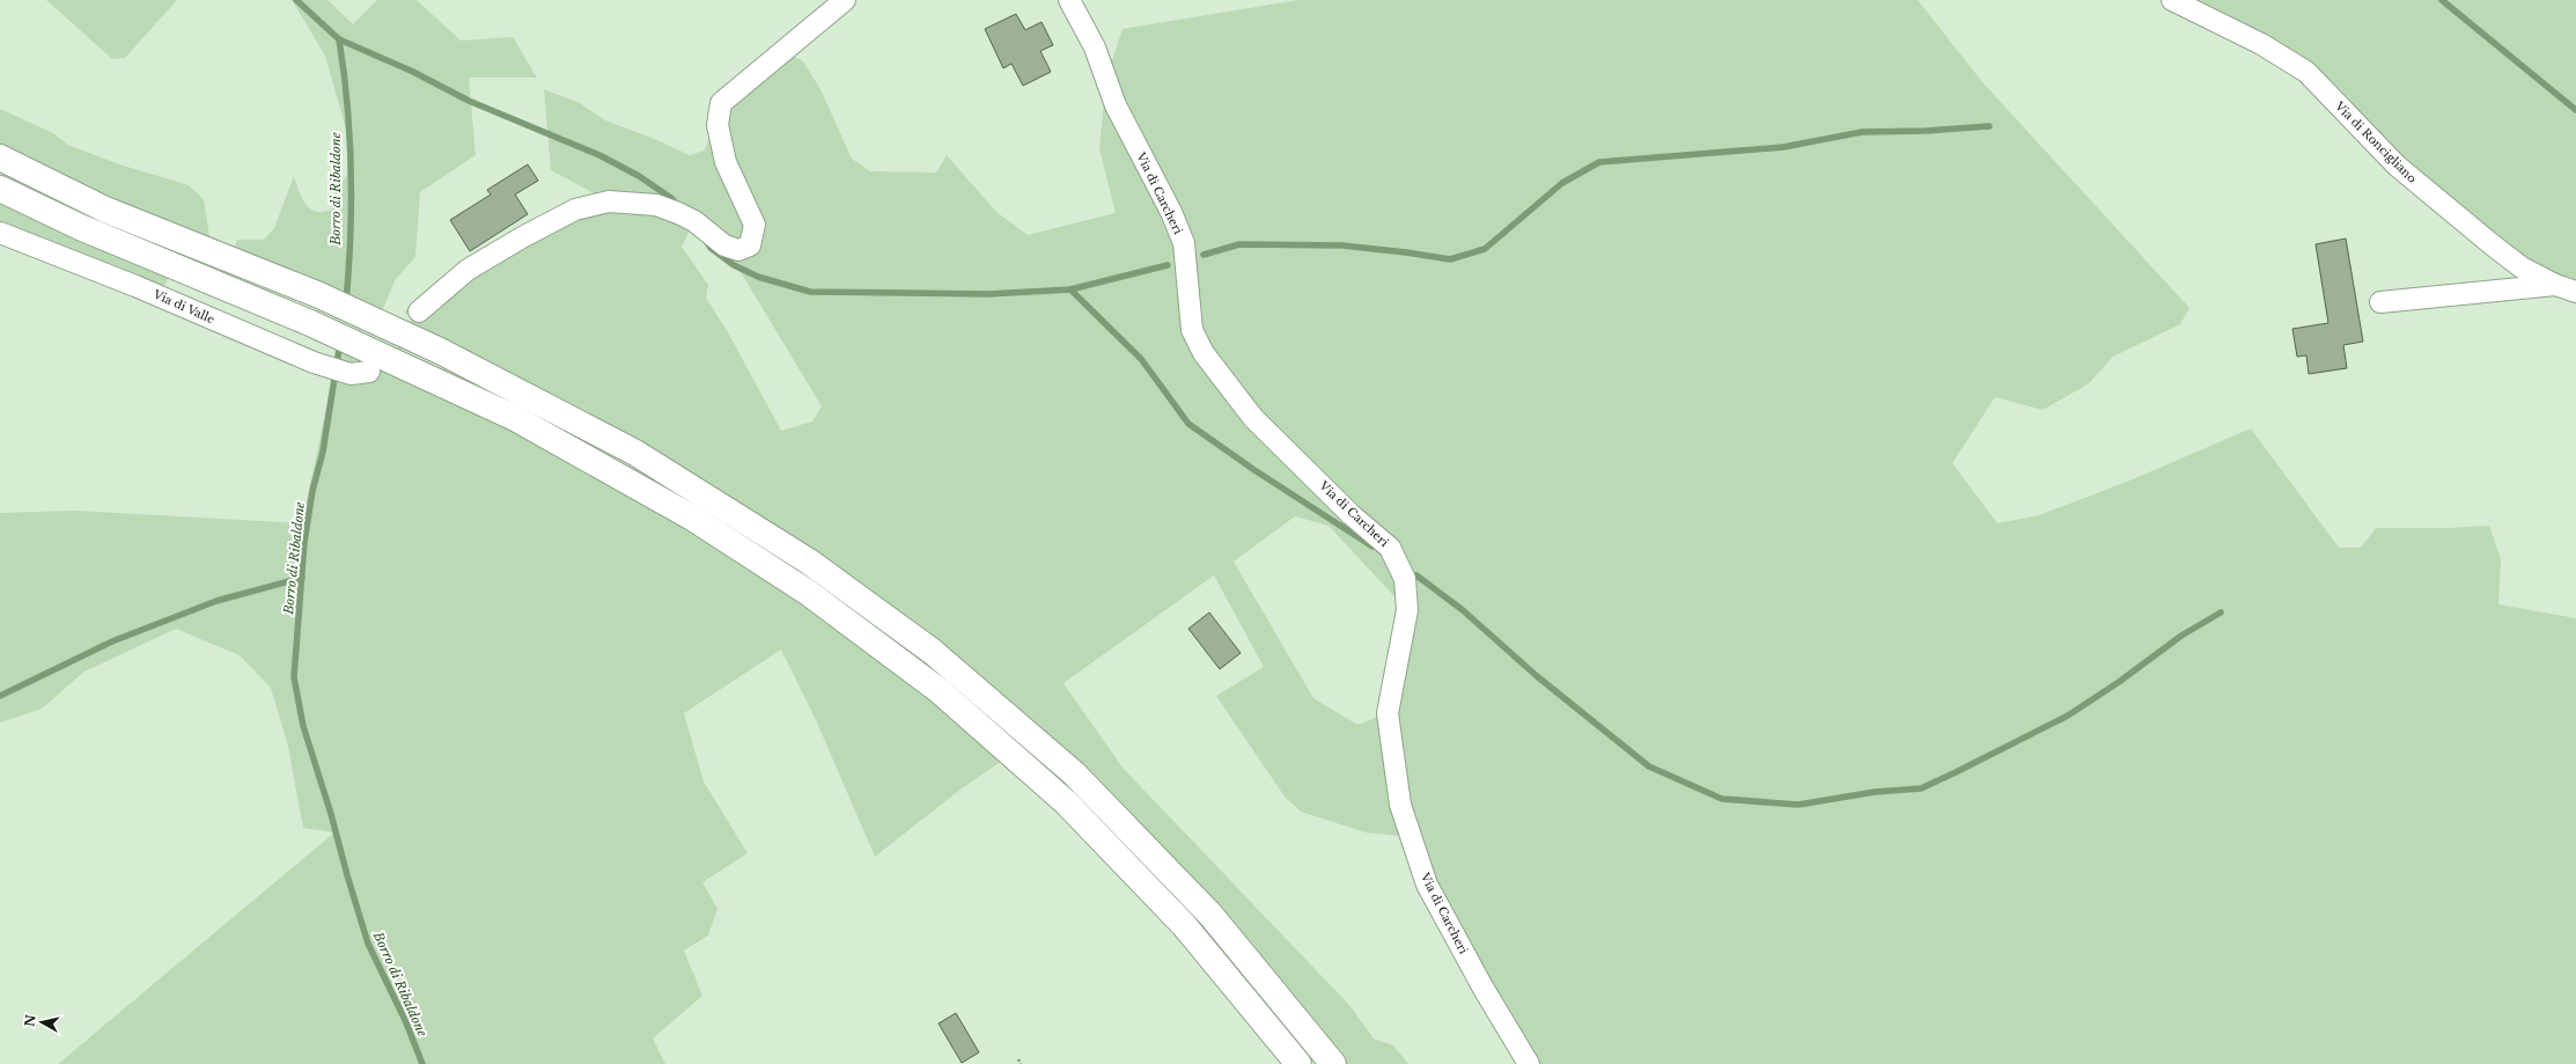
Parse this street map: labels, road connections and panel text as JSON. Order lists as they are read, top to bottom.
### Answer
{
  "streets": {
    "street": ["Via di Roncigliano", "Via di Carcheri", "Via di Valle"]
  },
  "water": ["Borro di Ribaldone"],
  "north": "left"
}
